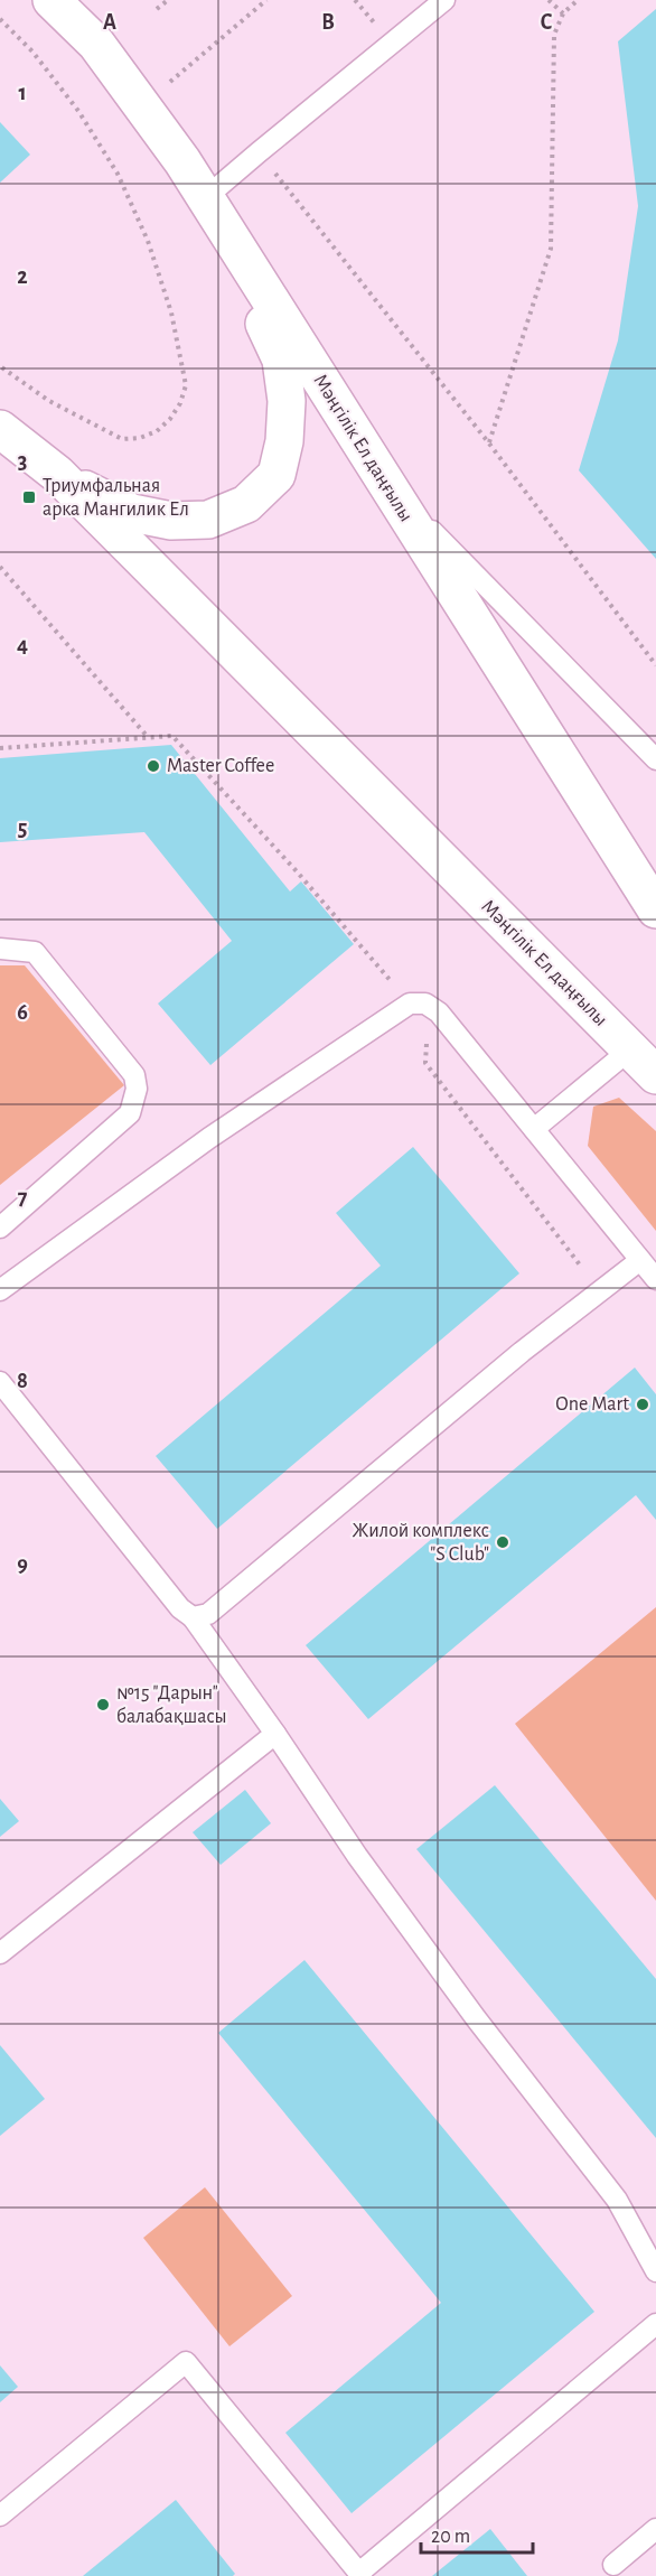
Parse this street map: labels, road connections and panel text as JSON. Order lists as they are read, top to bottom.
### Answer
{
  "streets": {
    "main road": ["Мәңгілік Ел даңғылы"]
  },
  "places": {
    "transit": ["Триумфальная арка Мангилик Ел"],
    "other": [
      "Master Coffee",
      "One Mart",
      "Жилой комплекс \"S Club\"",
      "№15 \"Дарын\" балабақшасы"
    ]
  },
  "scale_bar": "20 m",
  "grid": {
    "columns": ["A", "B", "C"],
    "rows": [
      "1",
      "2",
      "3",
      "4",
      "5",
      "6",
      "7",
      "8",
      "9"
    ]
  }
}
